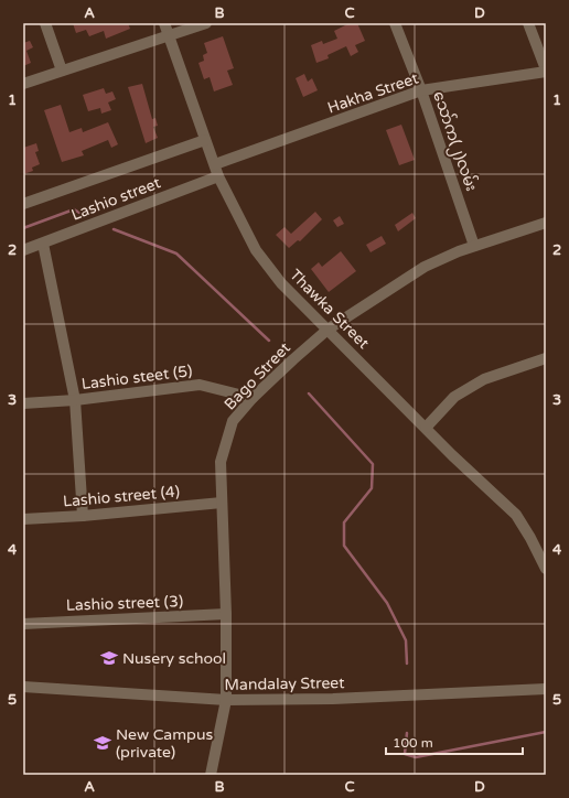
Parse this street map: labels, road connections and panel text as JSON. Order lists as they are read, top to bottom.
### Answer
{
  "streets": {
    "street": [
      "Hakha Street",
      "သော်က(၂)လမ်း",
      "Lashio street",
      "Thawka Street",
      "Bago Street",
      "Lashio steet (5)",
      "Lashio street (4)",
      "Lashio street (3)",
      "Mandalay Street"
    ]
  },
  "crossings": [
    ["Hakha Street", "သော်က(၂)လမ်း"],
    ["Hakha Street", "Thawka Street"],
    ["သော်က(၂)လမ်း", "Bago Street"],
    ["Lashio street", "Thawka Street"],
    ["Thawka Street", "Bago Street"],
    ["Bago Street", "Lashio steet (5)"],
    ["Bago Street", "Lashio street (4)"],
    ["Bago Street", "Lashio street (3)"],
    ["Bago Street", "Mandalay Street"]
  ],
  "places": {
    "school or university": ["Nusery school", "New Campus (private)"]
  },
  "scale_bar": "100 m",
  "grid": {
    "columns": [
      "A",
      "B",
      "C",
      "D"
    ],
    "rows": [
      "1",
      "2",
      "3",
      "4",
      "5"
    ]
  }
}
